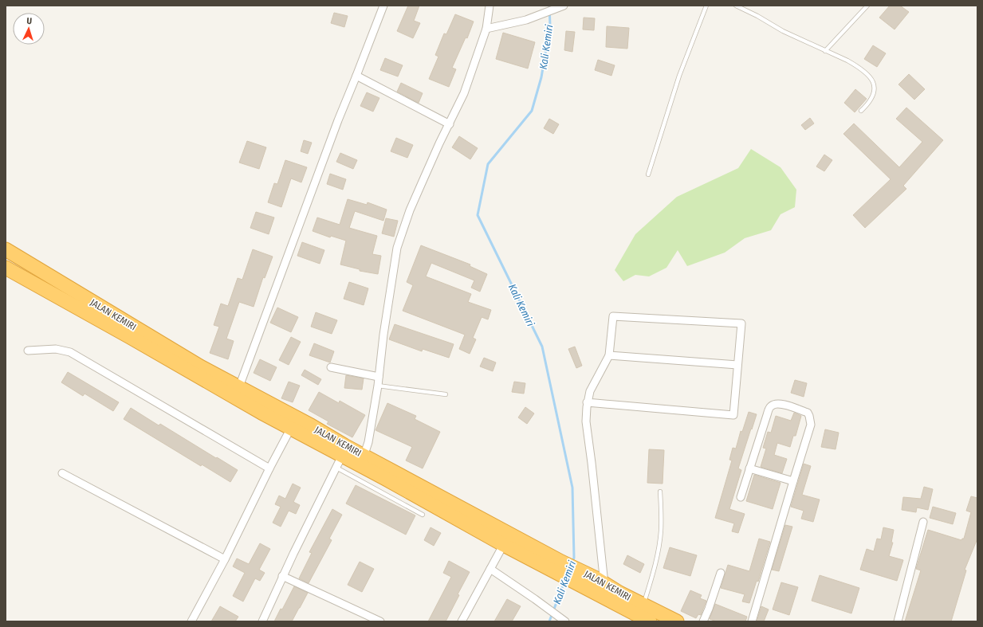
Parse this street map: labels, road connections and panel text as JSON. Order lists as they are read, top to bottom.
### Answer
{
  "streets": {
    "highway": ["JALAN KEMIRI"]
  },
  "water": ["Kali Kemiri"],
  "north": "top"
}
